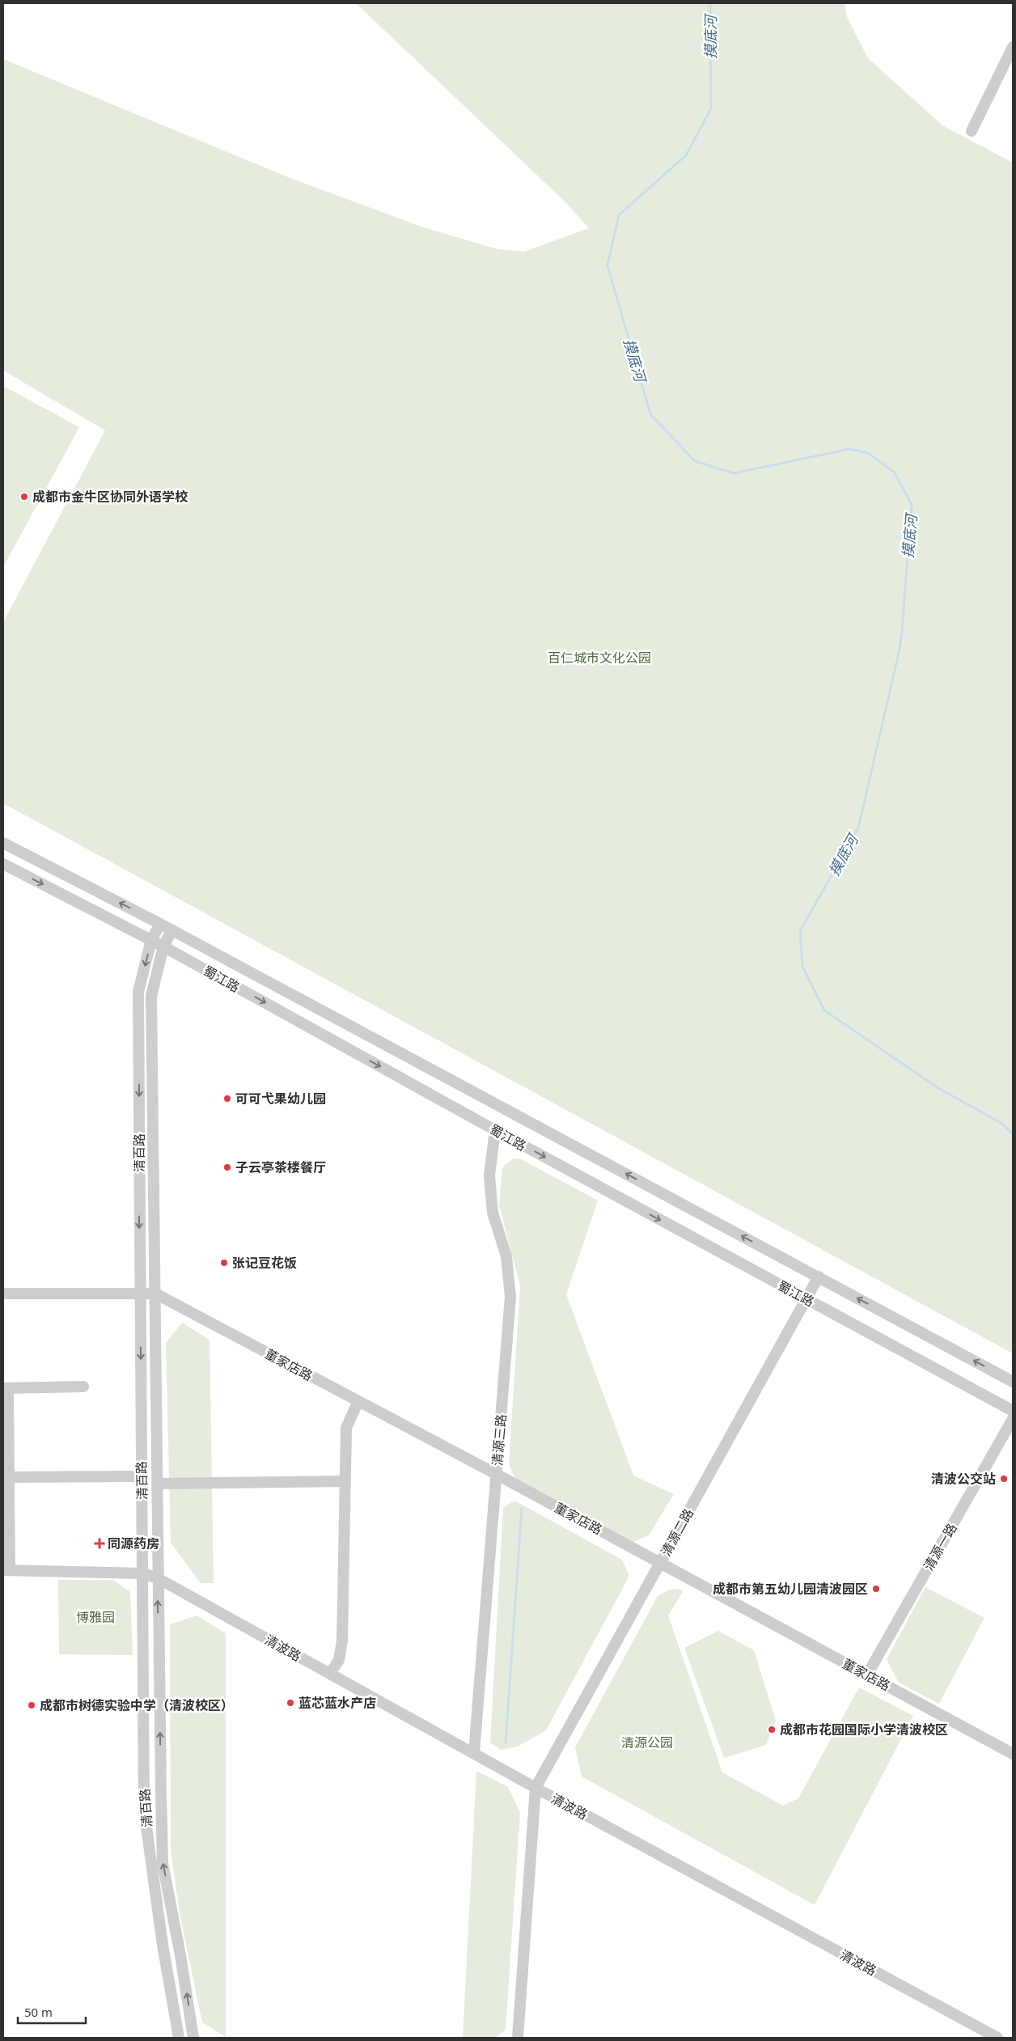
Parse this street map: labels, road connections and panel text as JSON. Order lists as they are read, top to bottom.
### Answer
{
  "streets": {
    "street": [
      "蜀江路",
      "清百路",
      "董家店路",
      "清源三路",
      "清源二路",
      "清源一路",
      "清波路"
    ]
  },
  "crossings": [
    ["蜀江路", "清百路"],
    ["蜀江路", "清源三路"],
    ["蜀江路", "清源二路"],
    ["清百路", "董家店路"],
    ["清百路", "清波路"],
    ["董家店路", "清源三路"],
    ["董家店路", "清源二路"],
    ["董家店路", "清源一路"],
    ["清源三路", "清波路"],
    ["清源二路", "清波路"]
  ],
  "water": ["摸底河"],
  "parks": ["百仁城市文化公园", "博雅园", "清源公园"],
  "places": {
    "other": [
      "成都市金牛区协同外语学校",
      "可可弋果幼儿园",
      "子云亭茶楼餐厅",
      "张记豆花饭",
      "清波公交站",
      "成都市第五幼儿园清波园区",
      "蓝芯蓝水产店",
      "成都市树德实验中学（清波校区）",
      "成都市花园国际小学清波校区"
    ],
    "health": ["同源药房"]
  },
  "scale_bar": "50 m"
}
